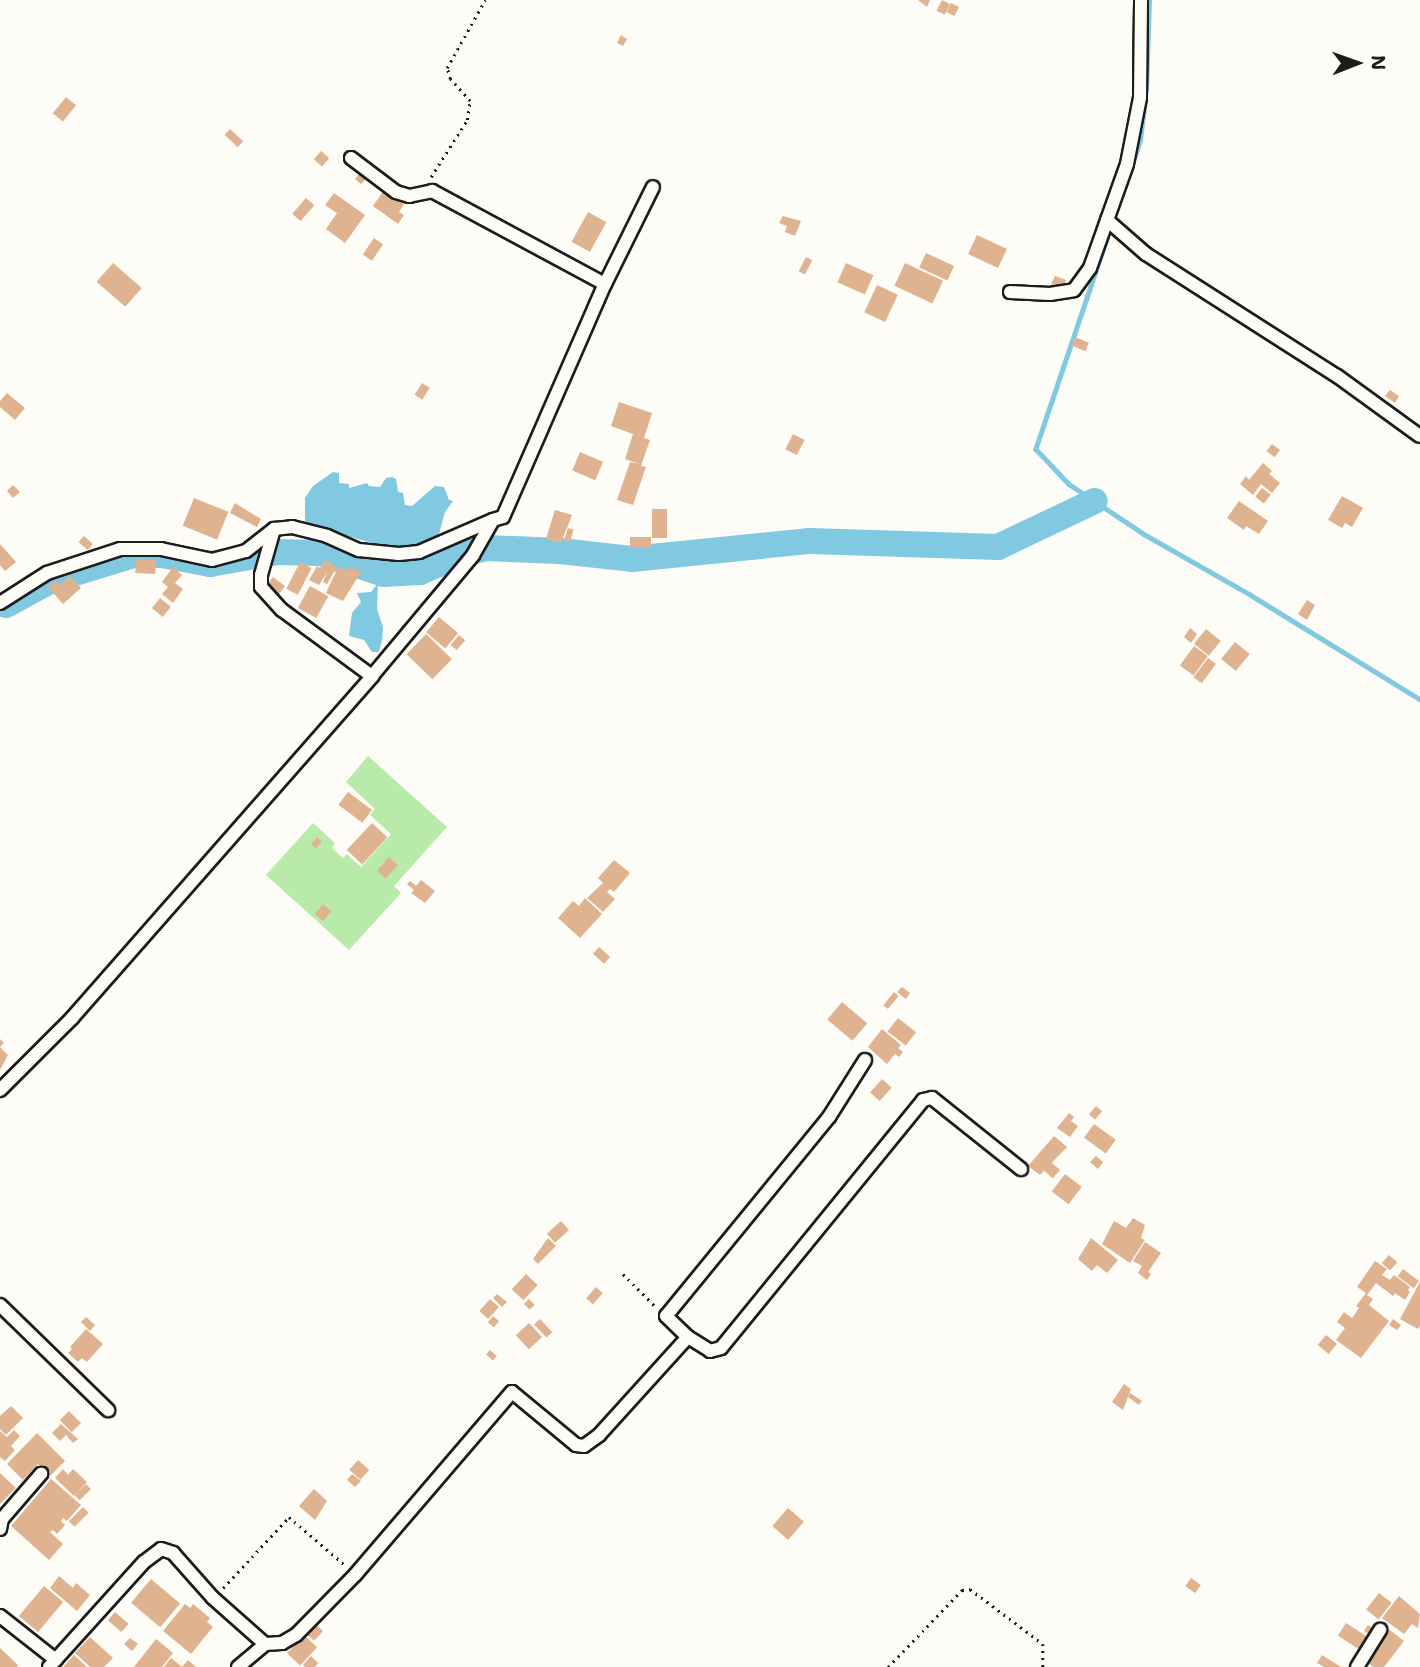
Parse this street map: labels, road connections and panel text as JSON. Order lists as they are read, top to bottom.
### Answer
{
  "north": "right"
}
